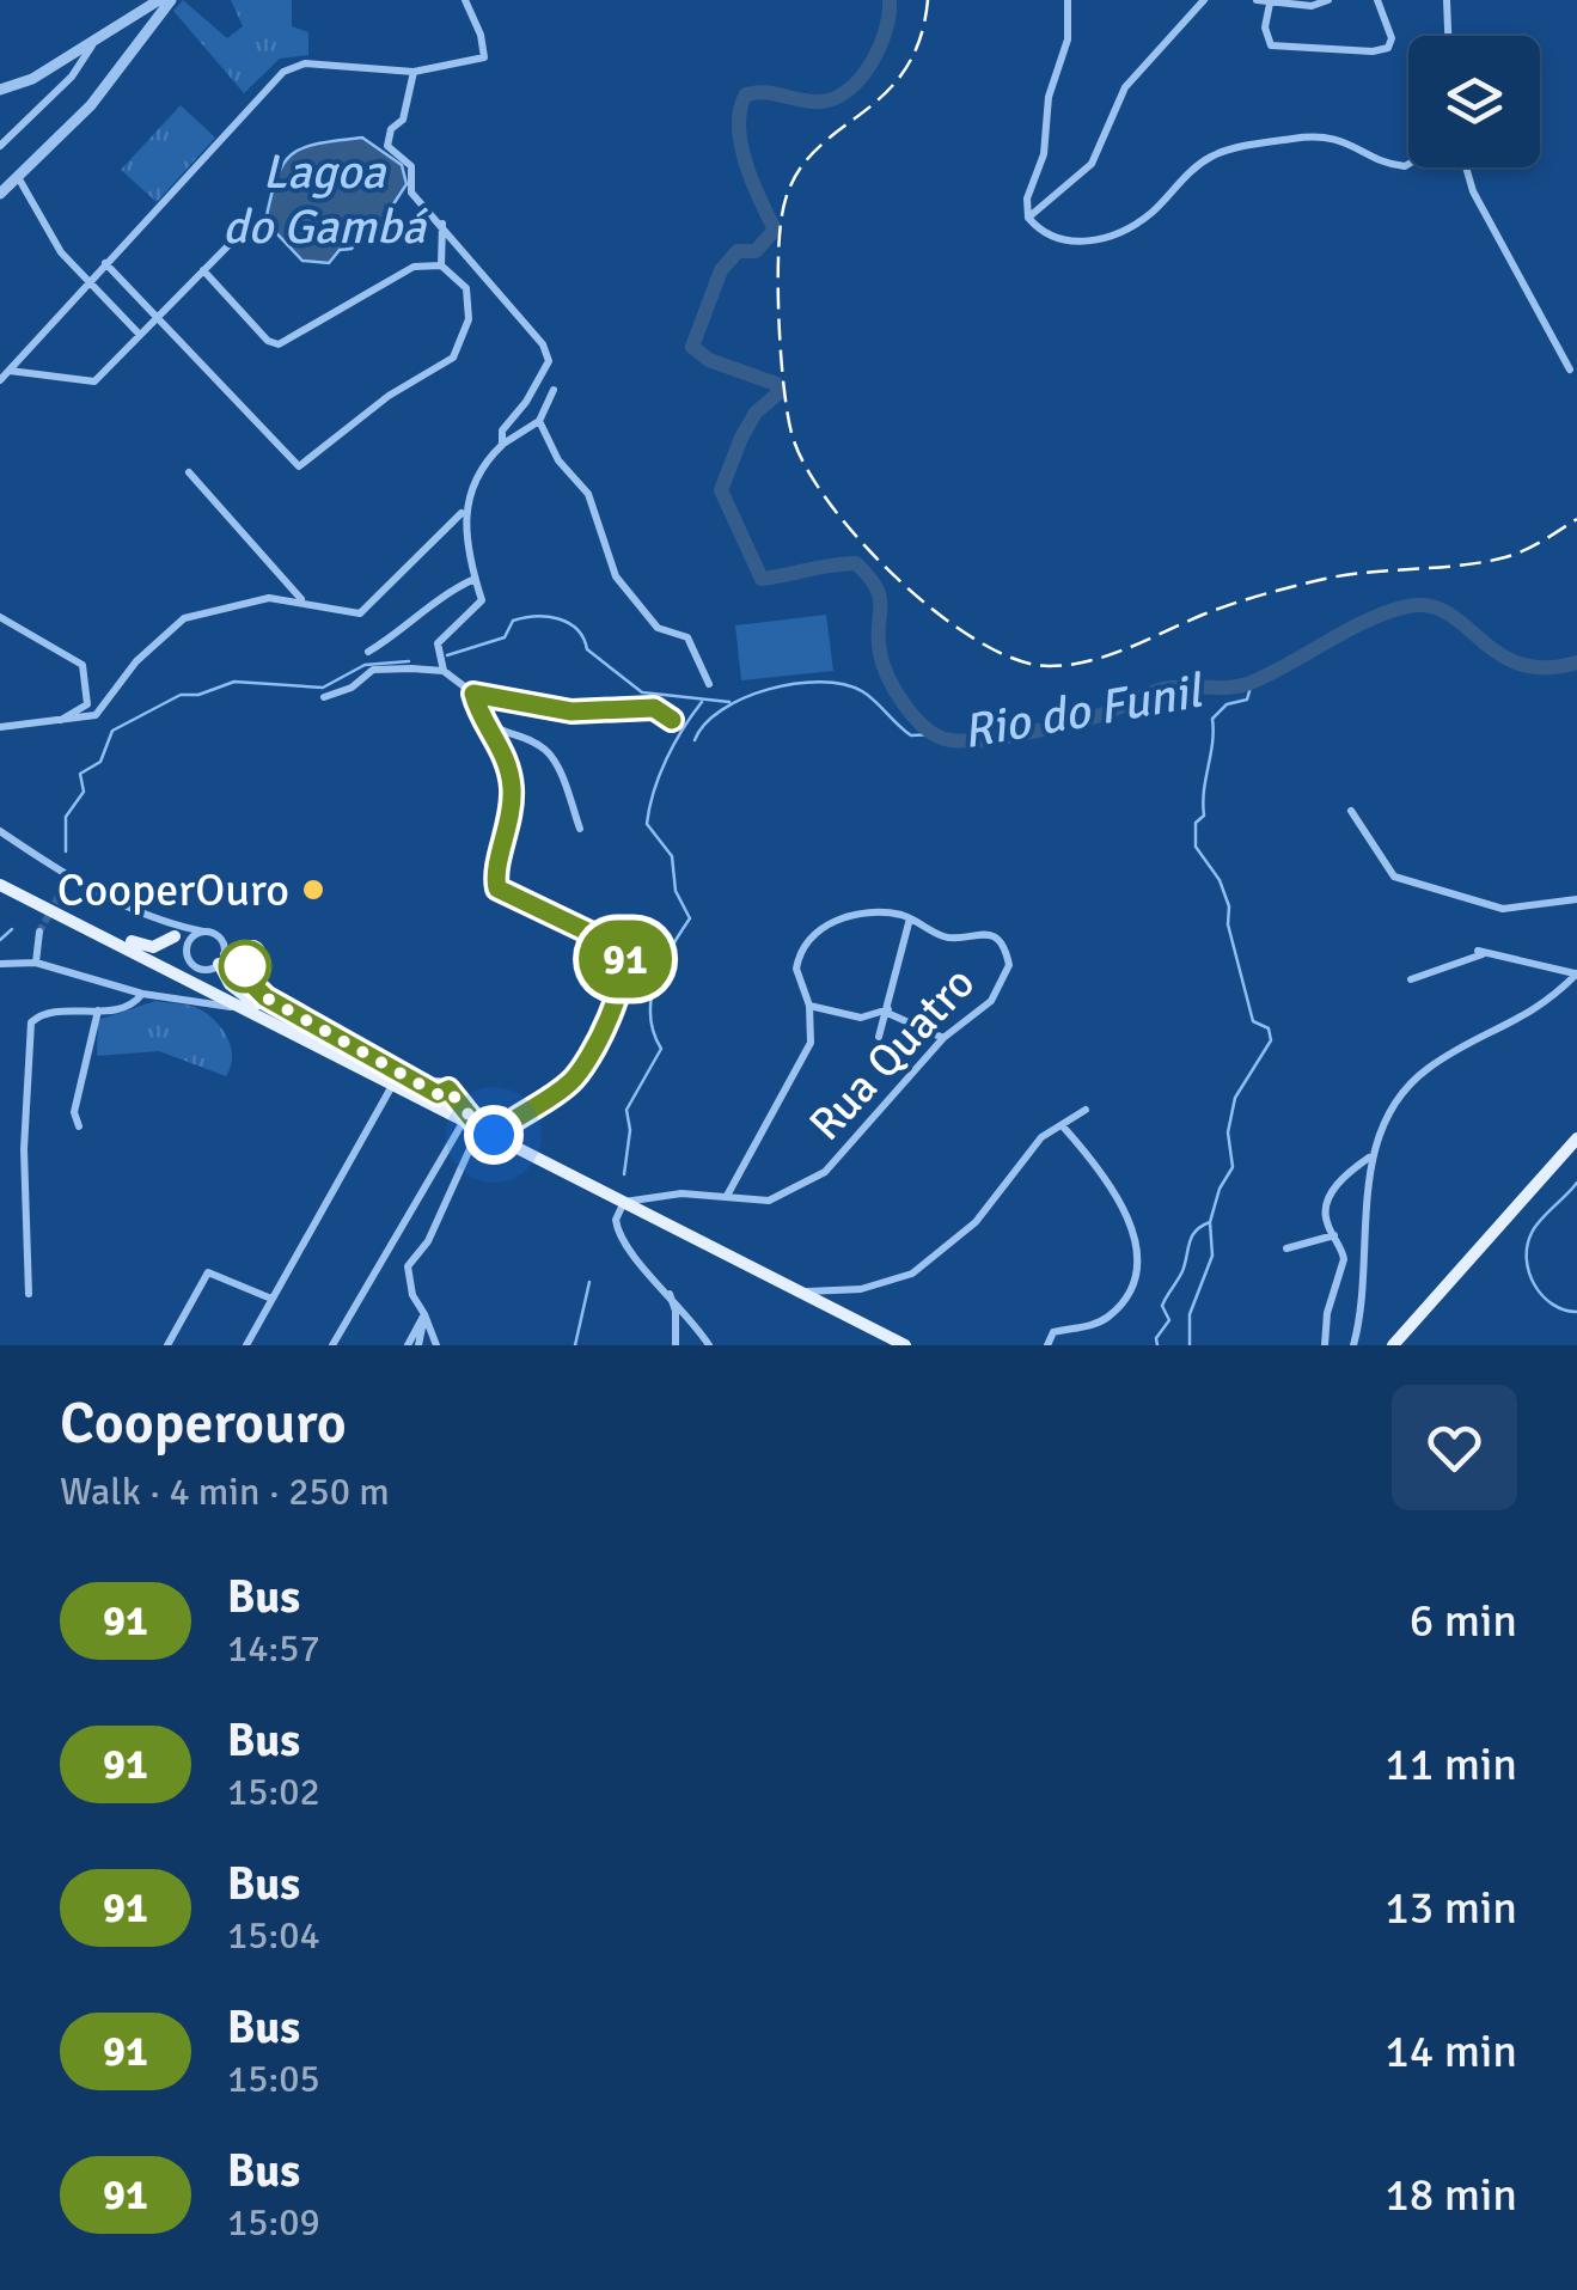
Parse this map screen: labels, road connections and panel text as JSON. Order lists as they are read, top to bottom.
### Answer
{
  "streets": {
    "street": ["Rua Quatro"]
  },
  "water": ["Lagoa do Gambá", "Rio do Funil"],
  "places": ["CooperOuro"],
  "lines": ["bus line 91"],
  "page": {
    "on_map": "91",
    "heading": ["Cooperouro", "Walk · 4 min · 250 m"],
    "list": [
      {
        "mark": "91",
        "name": "Bus",
        "note": "14:57",
        "value": "6 min"
      },
      {
        "mark": "91",
        "name": "Bus",
        "note": "15:02",
        "value": "11 min"
      },
      {
        "mark": "91",
        "name": "Bus",
        "note": "15:04",
        "value": "13 min"
      },
      {
        "mark": "91",
        "name": "Bus",
        "note": "15:05",
        "value": "14 min"
      },
      {
        "mark": "91",
        "name": "Bus",
        "note": "15:09",
        "value": "18 min"
      }
    ]
  }
}
